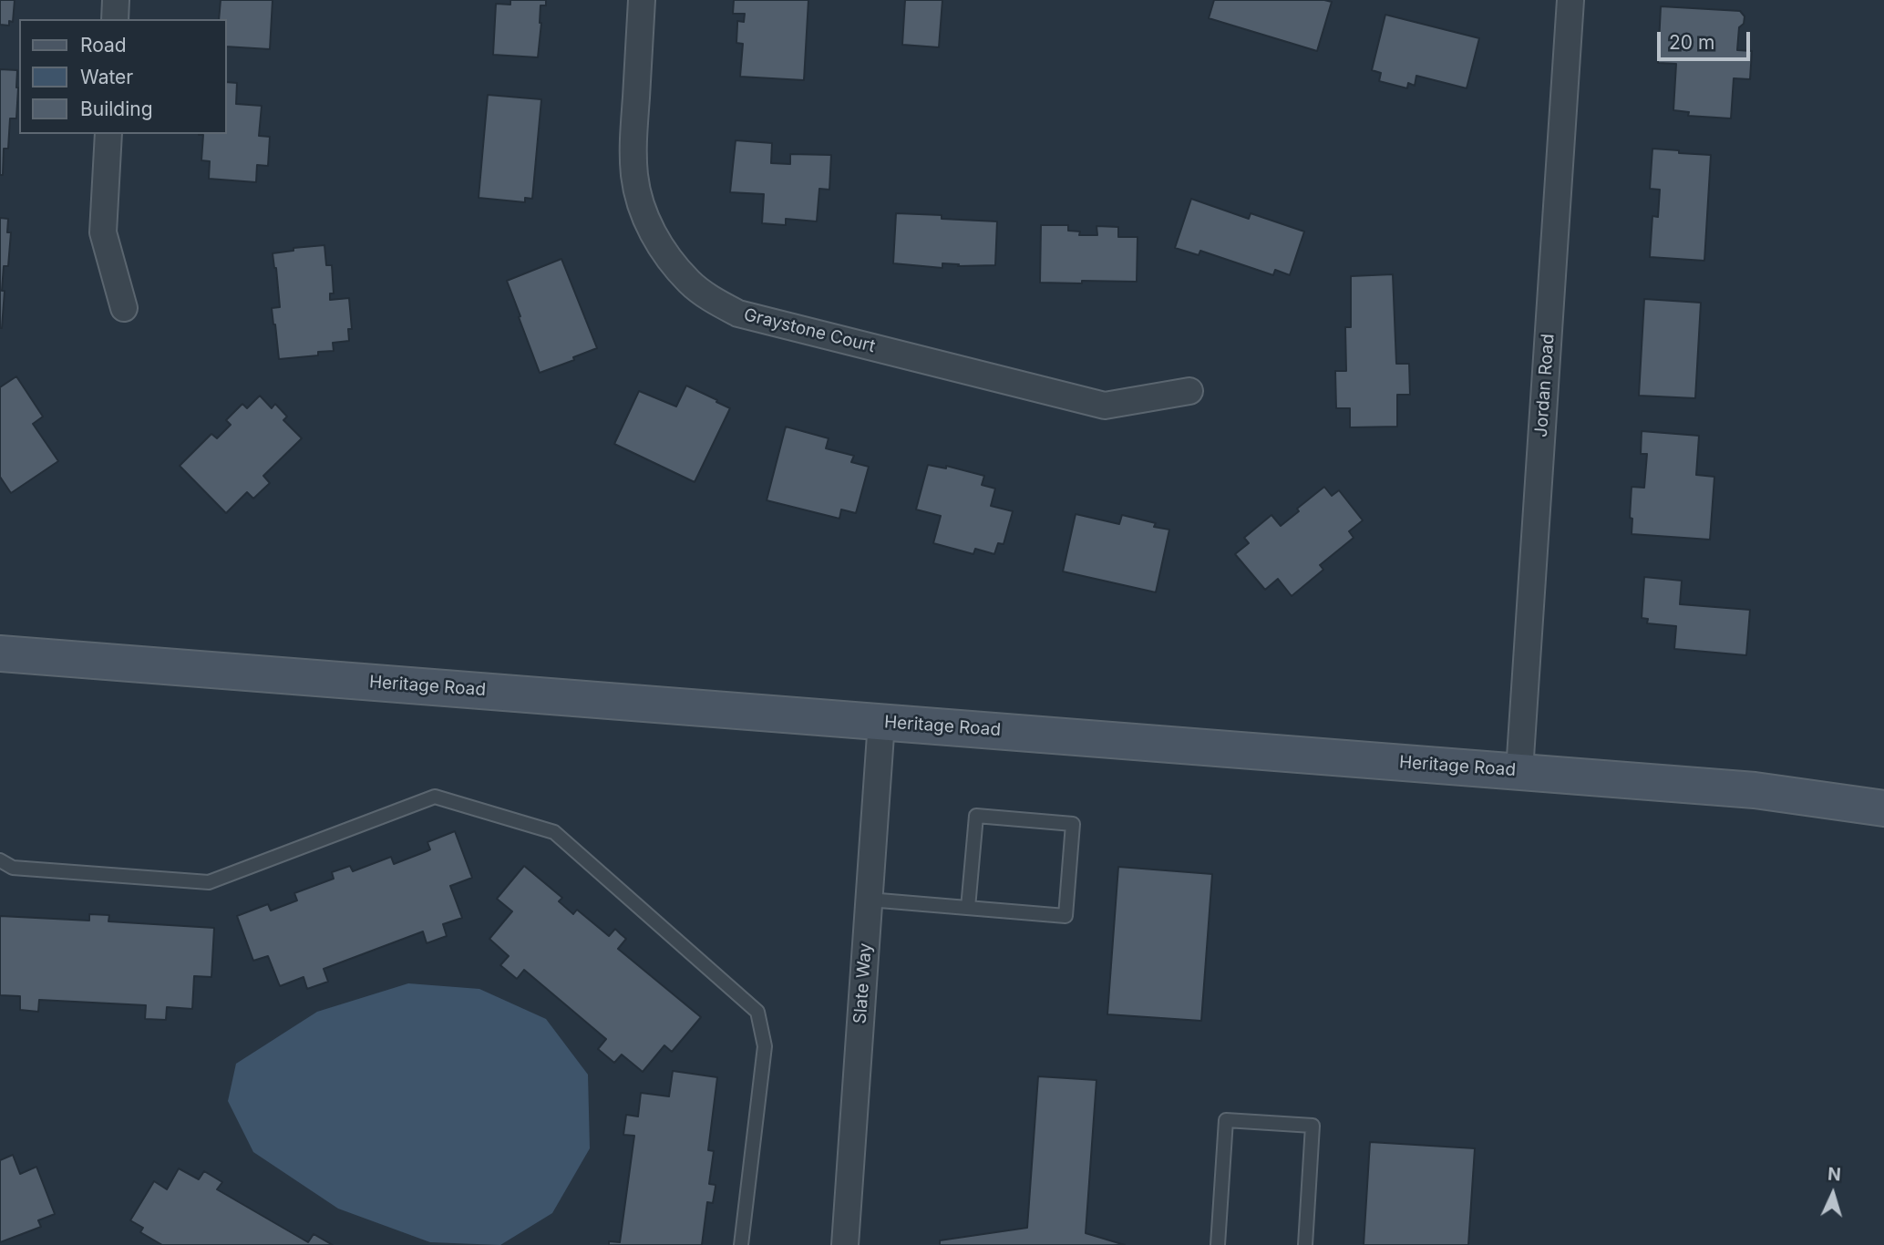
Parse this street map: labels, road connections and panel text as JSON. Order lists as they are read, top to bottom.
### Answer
{
  "streets": {
    "main road": ["Heritage Road"],
    "street": ["Graystone Court", "Jordan Road", "Slate Way"]
  },
  "crossings": [
    ["Jordan Road", "Heritage Road"],
    ["Heritage Road", "Slate Way"]
  ],
  "legend": ["Road", "Water", "Building"],
  "scale_bar": "20 m",
  "north": "top"
}
